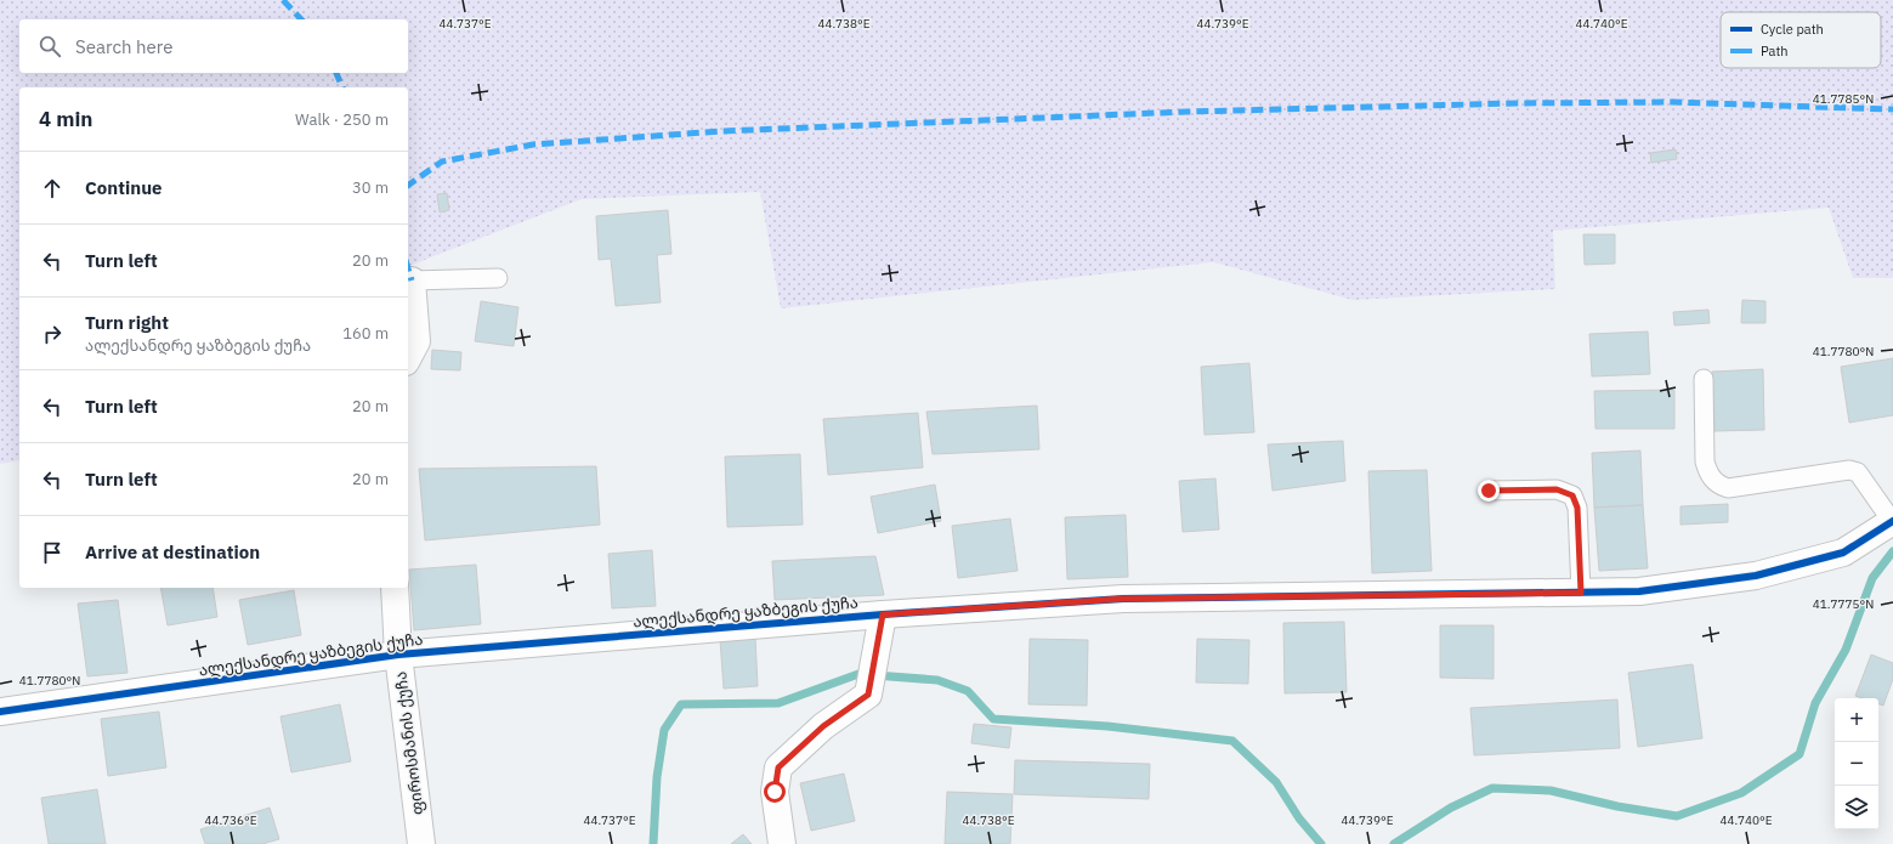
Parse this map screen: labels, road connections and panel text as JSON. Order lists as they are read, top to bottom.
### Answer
{
  "streets": {
    "street": ["ალექსანდრე ყაზბეგის ქუჩა", "ფიროსმანის ქუჩა"]
  },
  "crossings": [
    ["ალექსანდრე ყაზბეგის ქუჩა", "ფიროსმანის ქუჩა"]
  ],
  "legend": ["Cycle path", "Path"],
  "page": {
    "search": "Search here",
    "heading": ["4 min", "Walk · 250 m"],
    "list": [
      ["Continue", "30 m"],
      ["Turn left", "20 m"],
      ["Turn right", "ალექსანდრე ყაზბეგის ქუჩა", "160 m"],
      ["Turn left", "20 m"],
      ["Turn left", "20 m"],
      "Arrive at destination"
    ],
    "map_buttons": ["+", "−"]
  },
  "coordinates": [
    "44.737°E",
    "44.738°E",
    "44.739°E",
    "44.740°E",
    "41.7785°N",
    "41.7780°N",
    "41.7775°N",
    "44.736°E"
  ]
}
